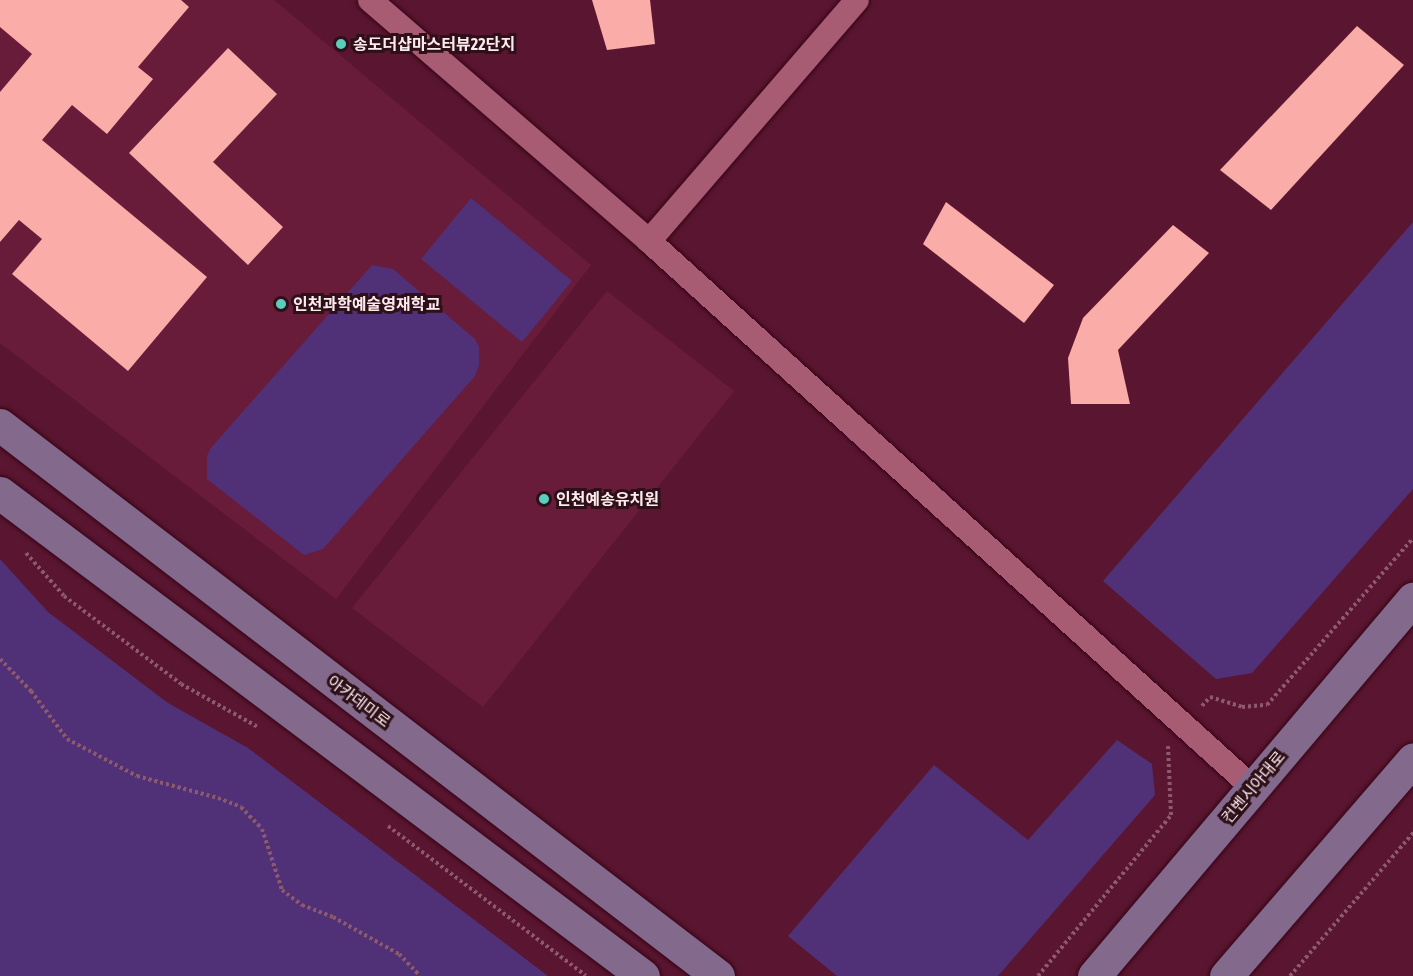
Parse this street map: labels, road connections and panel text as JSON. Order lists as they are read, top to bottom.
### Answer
{
  "streets": {
    "main road": ["아카데미로", "컨벤시아대로"]
  },
  "places": ["송도더샵마스터뷰22단지", "인천과학예술영재학교", "인천예송유치원"]
}
